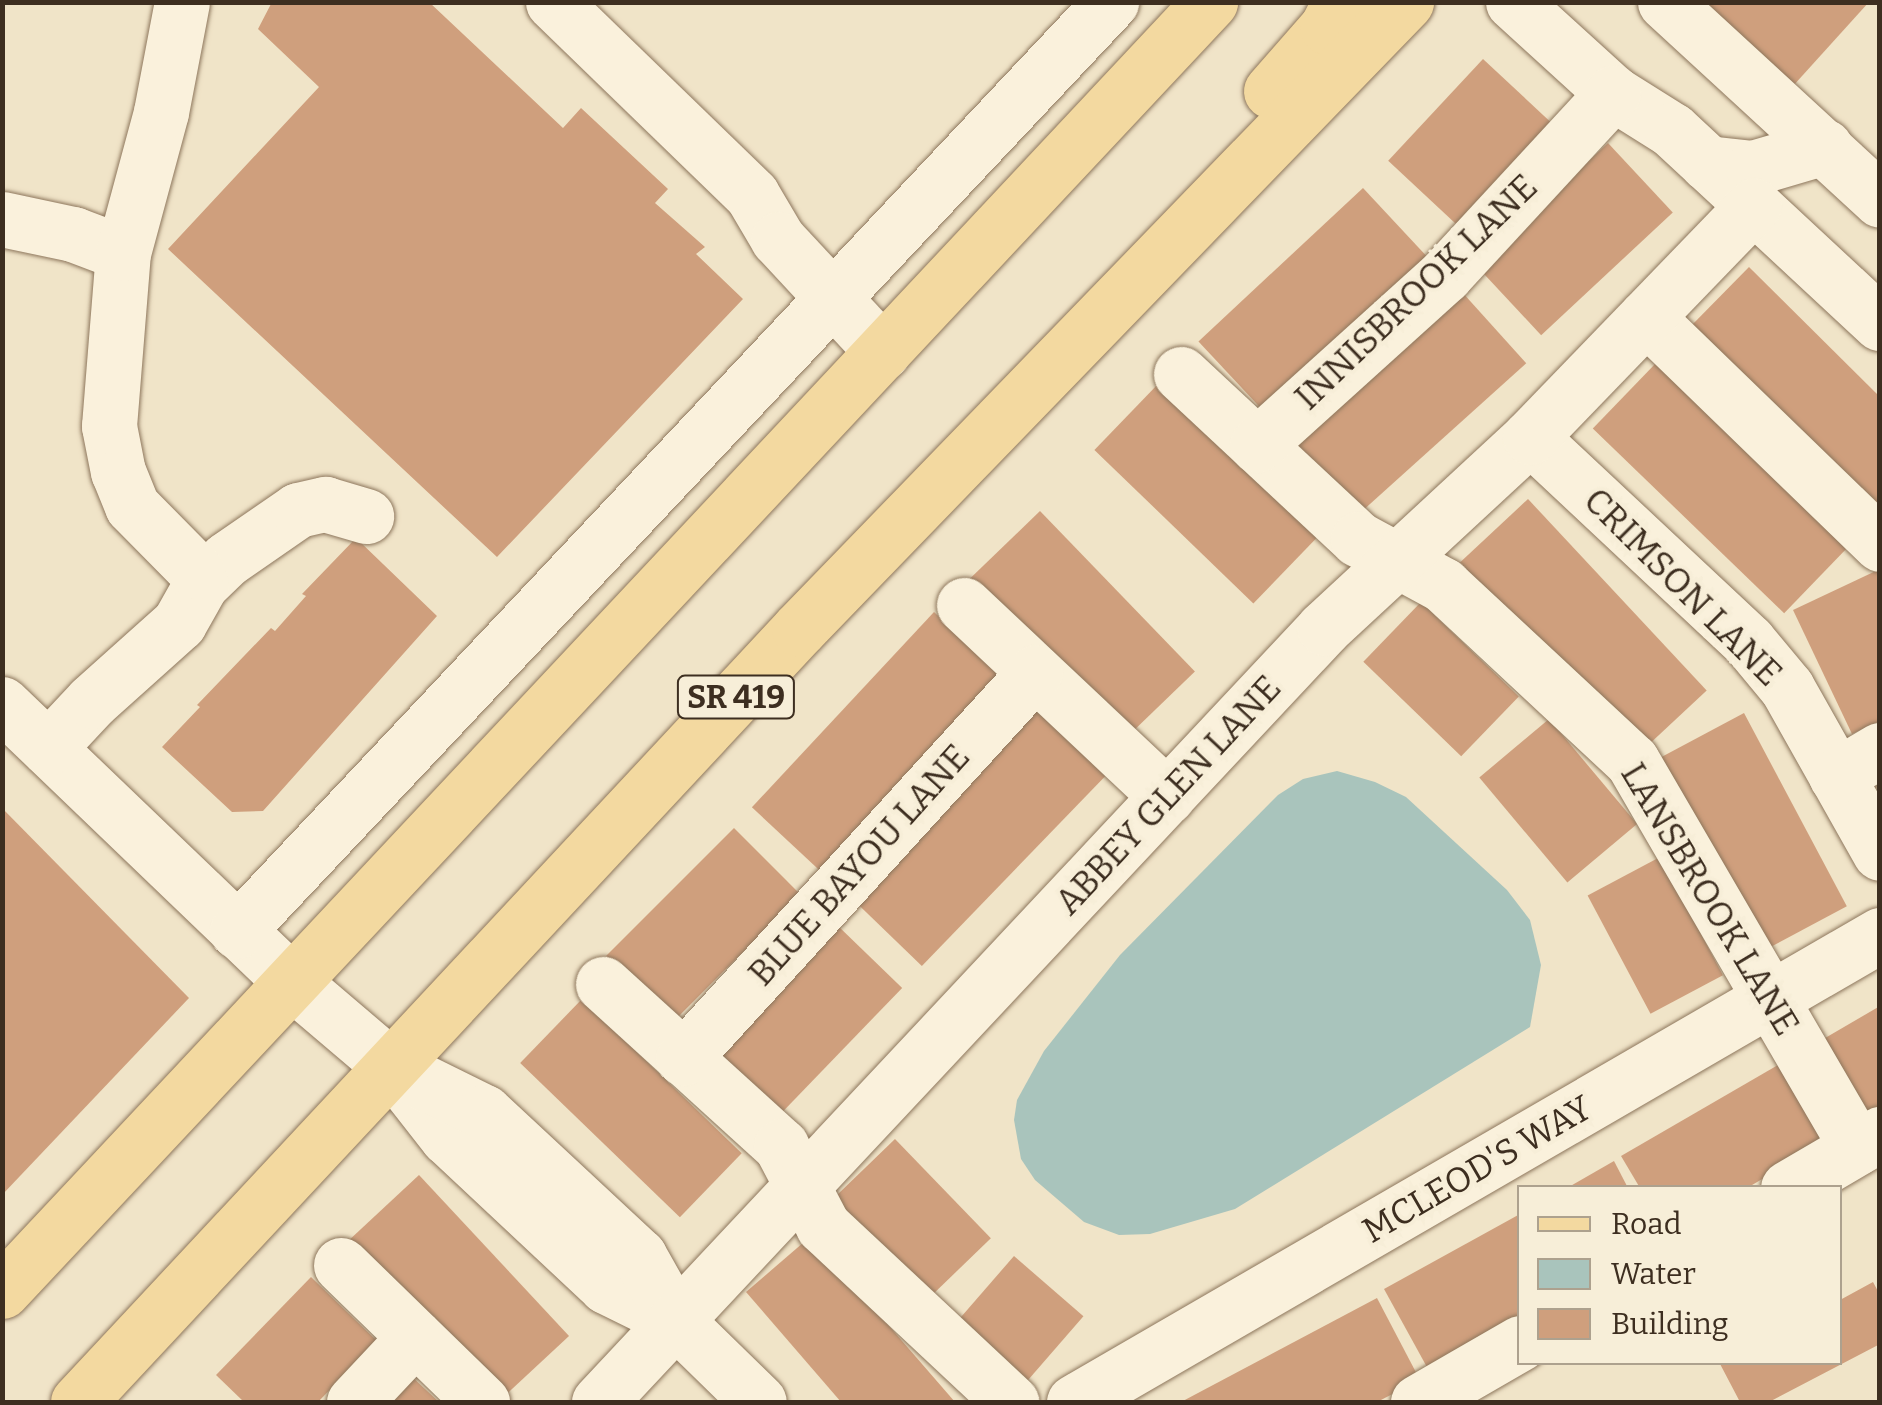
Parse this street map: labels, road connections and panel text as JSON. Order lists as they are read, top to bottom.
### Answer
{
  "streets": {
    "main road": ["SR 419"],
    "street": [
      "INNISBROOK LANE",
      "CRIMSON LANE",
      "ABBEY GLEN LANE",
      "BLUE BAYOU LANE",
      "LANSBROOK LANE",
      "MCLEOD'S WAY"
    ]
  },
  "crossings": [
    ["CRIMSON LANE", "ABBEY GLEN LANE"],
    ["ABBEY GLEN LANE", "LANSBROOK LANE"],
    ["LANSBROOK LANE", "MCLEOD'S WAY"]
  ],
  "legend": ["Road", "Water", "Building"]
}
